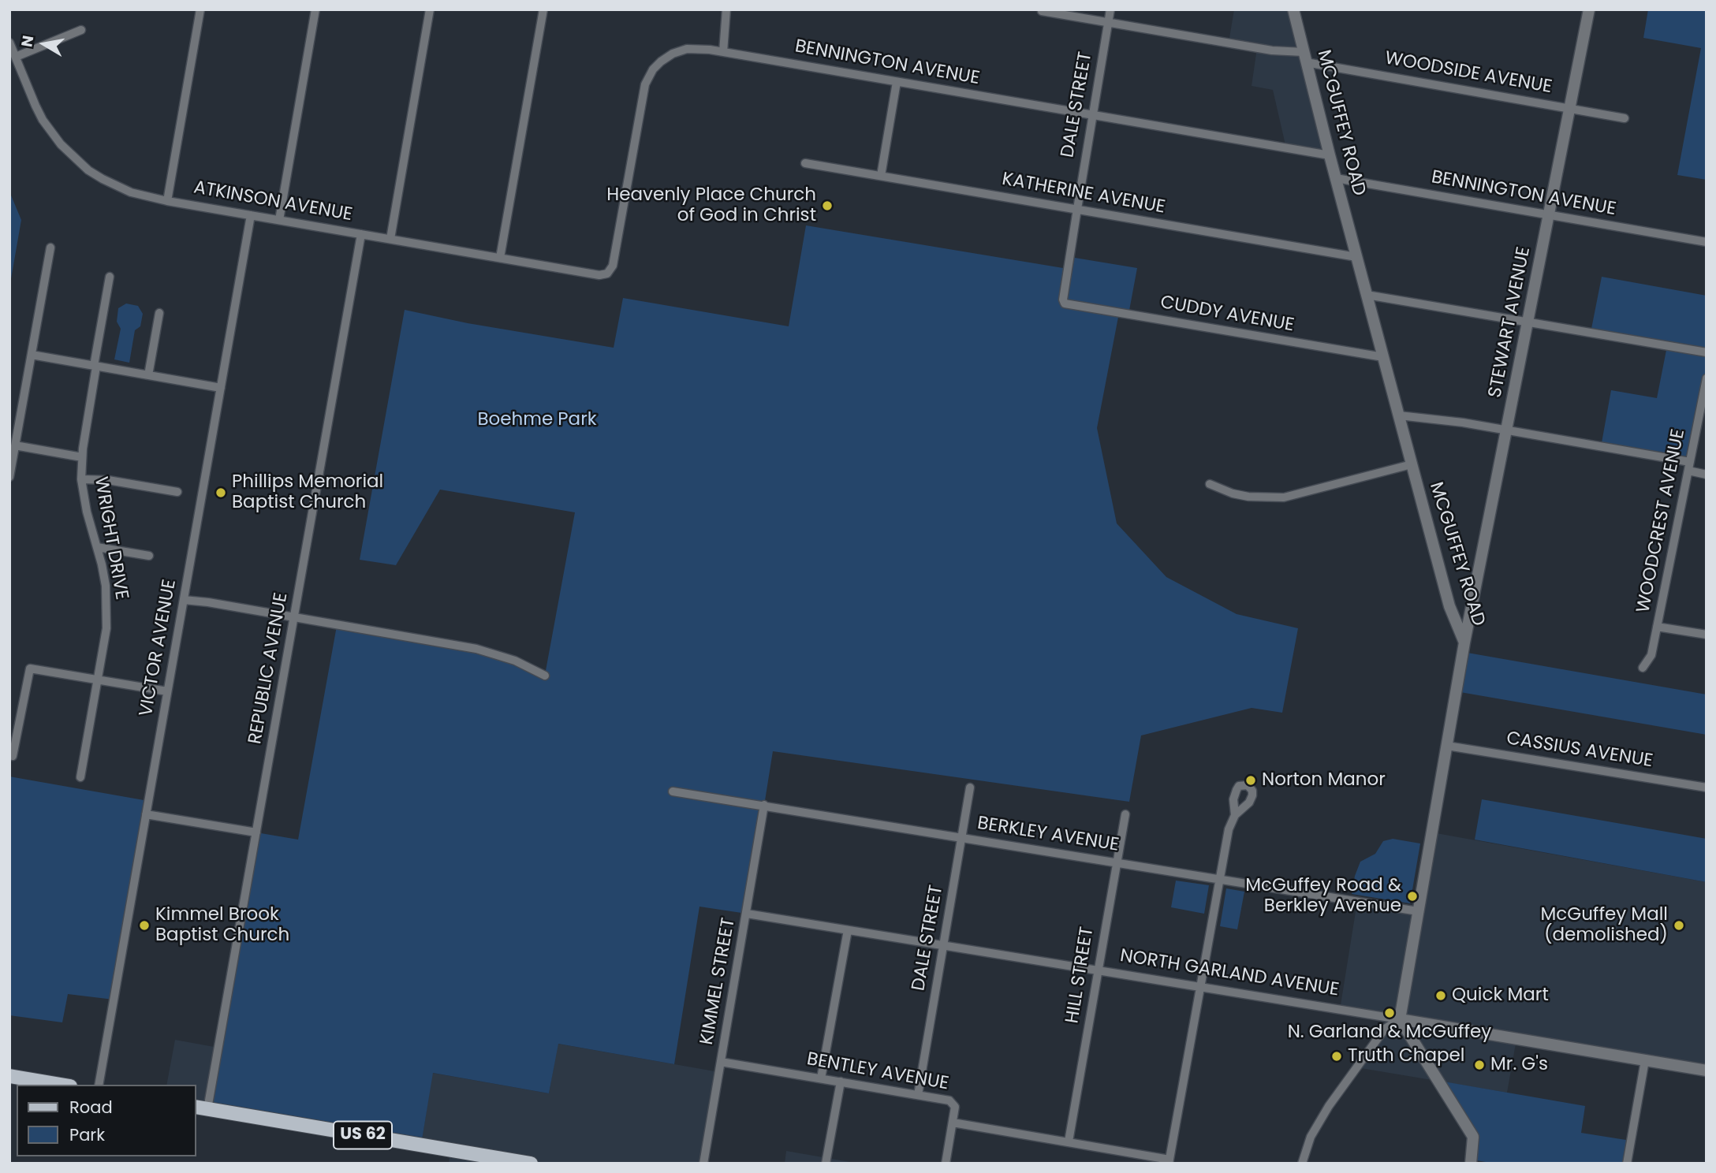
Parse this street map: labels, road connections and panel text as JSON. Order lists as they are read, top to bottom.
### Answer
{
  "streets": {
    "main road": ["US 62"],
    "street": [
      "BENNINGTON AVENUE",
      "WOODSIDE AVENUE",
      "DALE STREET",
      "MCGUFFEY ROAD",
      "KATHERINE AVENUE",
      "ATKINSON AVENUE",
      "CUDDY AVENUE",
      "STEWART AVENUE",
      "WOODCREST AVENUE",
      "WRIGHT DRIVE",
      "VICTOR AVENUE",
      "REPUBLIC AVENUE",
      "CASSIUS AVENUE",
      "BERKLEY AVENUE",
      "NORTH GARLAND AVENUE",
      "HILL STREET",
      "KIMMEL STREET",
      "BENTLEY AVENUE"
    ]
  },
  "crossings": [
    ["BENNINGTON AVENUE", "DALE STREET"],
    ["BENNINGTON AVENUE", "MCGUFFEY ROAD"],
    ["BENNINGTON AVENUE", "ATKINSON AVENUE"],
    ["BENNINGTON AVENUE", "STEWART AVENUE"],
    ["WOODSIDE AVENUE", "DALE STREET"],
    ["WOODSIDE AVENUE", "MCGUFFEY ROAD"],
    ["WOODSIDE AVENUE", "STEWART AVENUE"],
    ["DALE STREET", "KATHERINE AVENUE"],
    ["DALE STREET", "CUDDY AVENUE"],
    ["DALE STREET", "BERKLEY AVENUE"],
    ["DALE STREET", "NORTH GARLAND AVENUE"],
    ["DALE STREET", "BENTLEY AVENUE"],
    ["MCGUFFEY ROAD", "KATHERINE AVENUE"],
    ["MCGUFFEY ROAD", "CUDDY AVENUE"],
    ["MCGUFFEY ROAD", "STEWART AVENUE"],
    ["MCGUFFEY ROAD", "CASSIUS AVENUE"],
    ["MCGUFFEY ROAD", "BERKLEY AVENUE"],
    ["MCGUFFEY ROAD", "NORTH GARLAND AVENUE"],
    ["ATKINSON AVENUE", "VICTOR AVENUE"],
    ["ATKINSON AVENUE", "REPUBLIC AVENUE"],
    ["REPUBLIC AVENUE", "US 62"],
    ["BERKLEY AVENUE", "HILL STREET"],
    ["BERKLEY AVENUE", "KIMMEL STREET"],
    ["NORTH GARLAND AVENUE", "HILL STREET"],
    ["NORTH GARLAND AVENUE", "KIMMEL STREET"],
    ["KIMMEL STREET", "BENTLEY AVENUE"]
  ],
  "parks": ["Boehme Park"],
  "places": [
    "Heavenly Place Church of God in Christ",
    "Phillips Memorial Baptist Church",
    "Norton Manor",
    "McGuffey Road & Berkley Avenue",
    "Kimmel Brook Baptist Church",
    "McGuffey Mall (demolished)",
    "Quick Mart",
    "N. Garland & McGuffey",
    "Truth Chapel",
    "Mr. G's"
  ],
  "legend": ["Road", "Park"],
  "north": "left"
}
